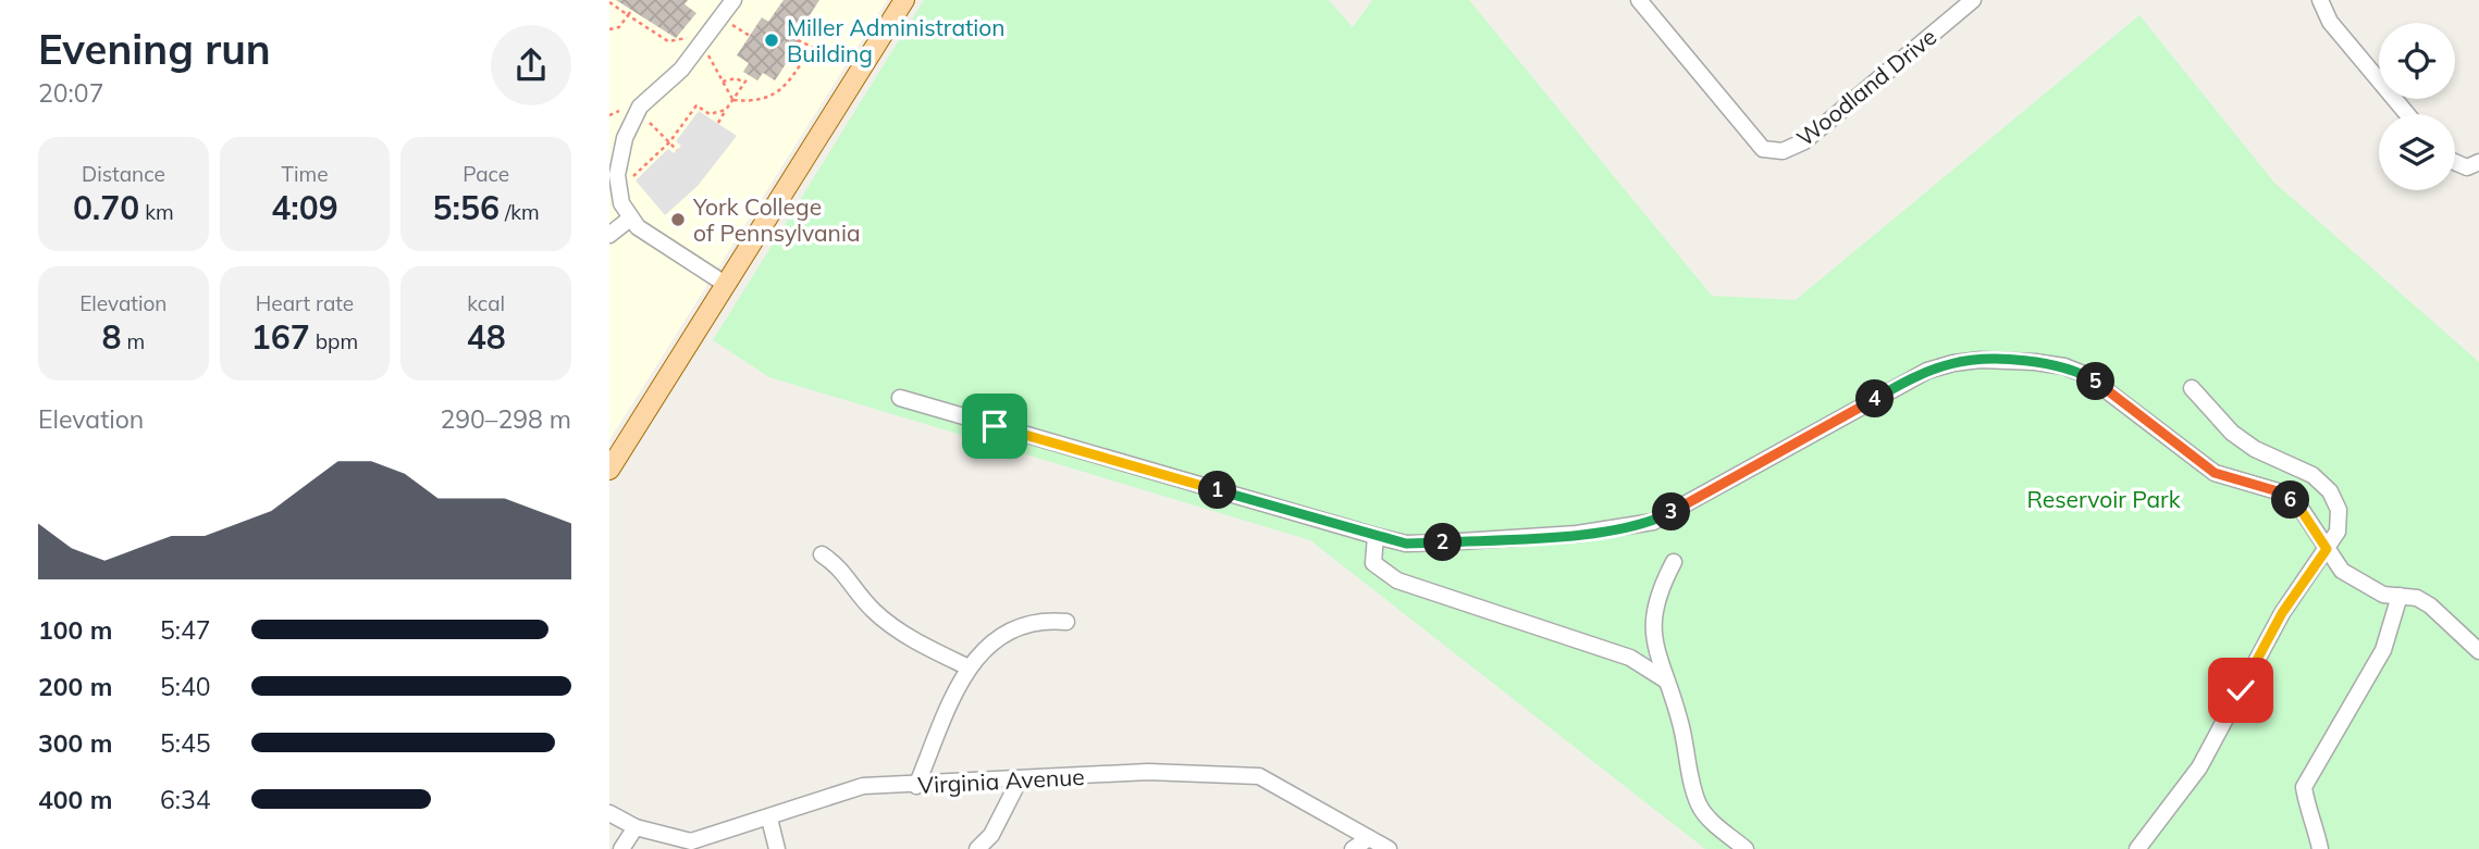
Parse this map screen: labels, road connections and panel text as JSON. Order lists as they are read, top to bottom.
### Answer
{
  "streets": {
    "street": ["Woodland Drive", "Virginia Avenue"]
  },
  "parks": ["Reservoir Park"],
  "places": ["Miller Administration Building", "York College of Pennsylvania"],
  "page": {
    "heading": ["Evening run", "20:07"],
    "stats": [
      ["Distance", "0.70 km"],
      ["Time", "4:09"],
      ["Pace", "5:56 /km"],
      ["Elevation", "8 m"],
      ["Heart rate", "167 bpm"],
      ["kcal", "48"]
    ],
    "pins": [
      "5",
      "4",
      "1",
      "6",
      "3",
      "2"
    ],
    "chart": ["Elevation", "290–298 m"],
    "list": [
      {
        "name": "100 m",
        "note": "5:47"
      },
      {
        "name": "200 m",
        "note": "5:40"
      },
      {
        "name": "300 m",
        "note": "5:45"
      },
      {
        "name": "400 m",
        "note": "6:34"
      }
    ]
  }
}
